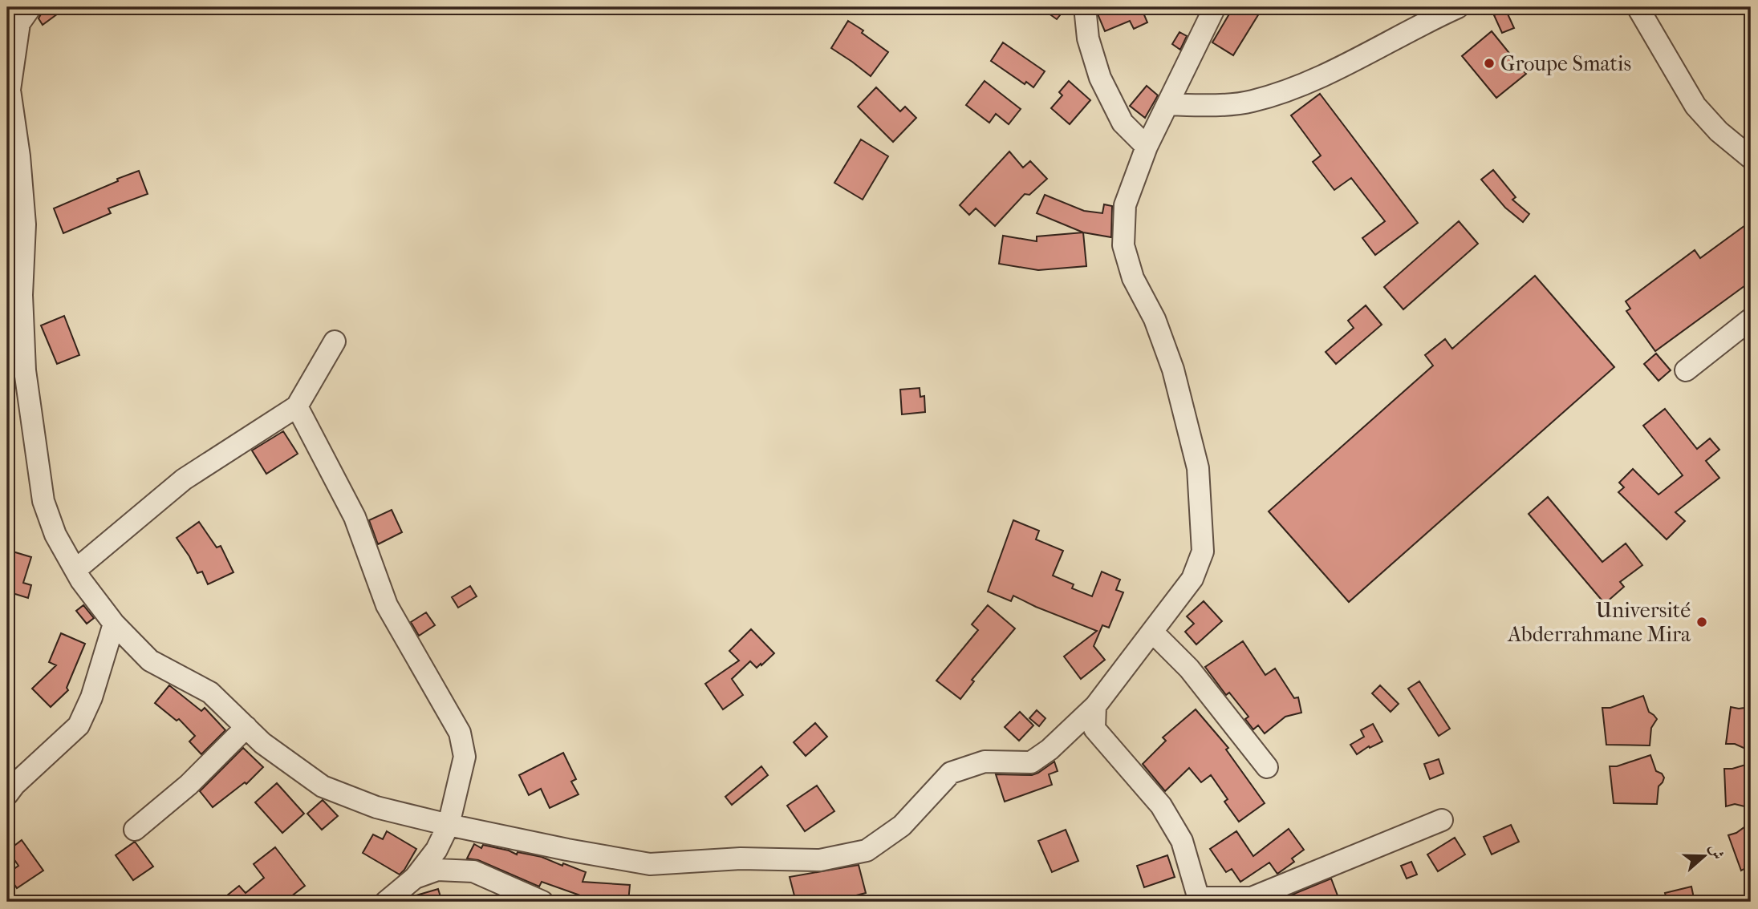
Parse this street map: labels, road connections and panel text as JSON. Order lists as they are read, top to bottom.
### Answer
{
  "places": ["Groupe Smatis", "Université Abderrahmane Mira"],
  "north": "right"
}
